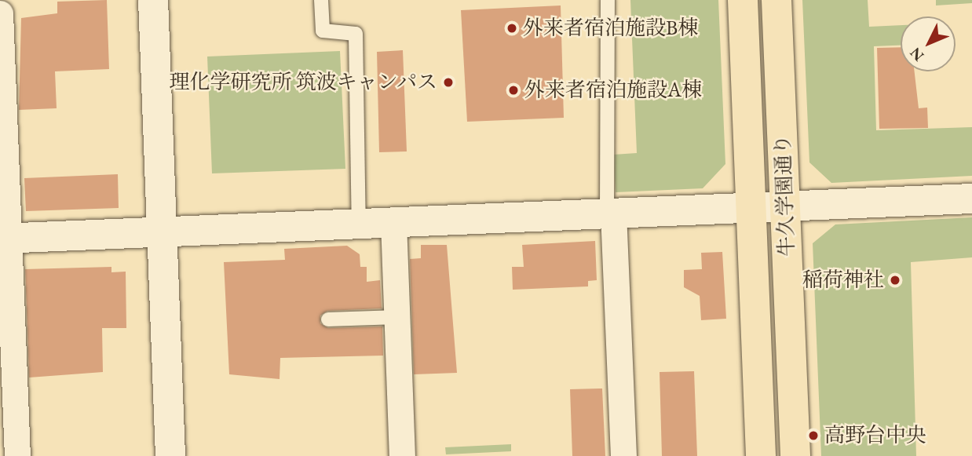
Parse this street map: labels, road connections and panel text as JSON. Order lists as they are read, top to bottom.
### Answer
{
  "streets": {
    "highway": ["牛久学園通り"]
  },
  "places": [
    "外来者宿泊施設B棟",
    "理化学研究所 筑波キャンパス",
    "外来者宿泊施設A棟",
    "稲荷神社",
    "高野台中央"
  ],
  "north": "bottom left"
}
